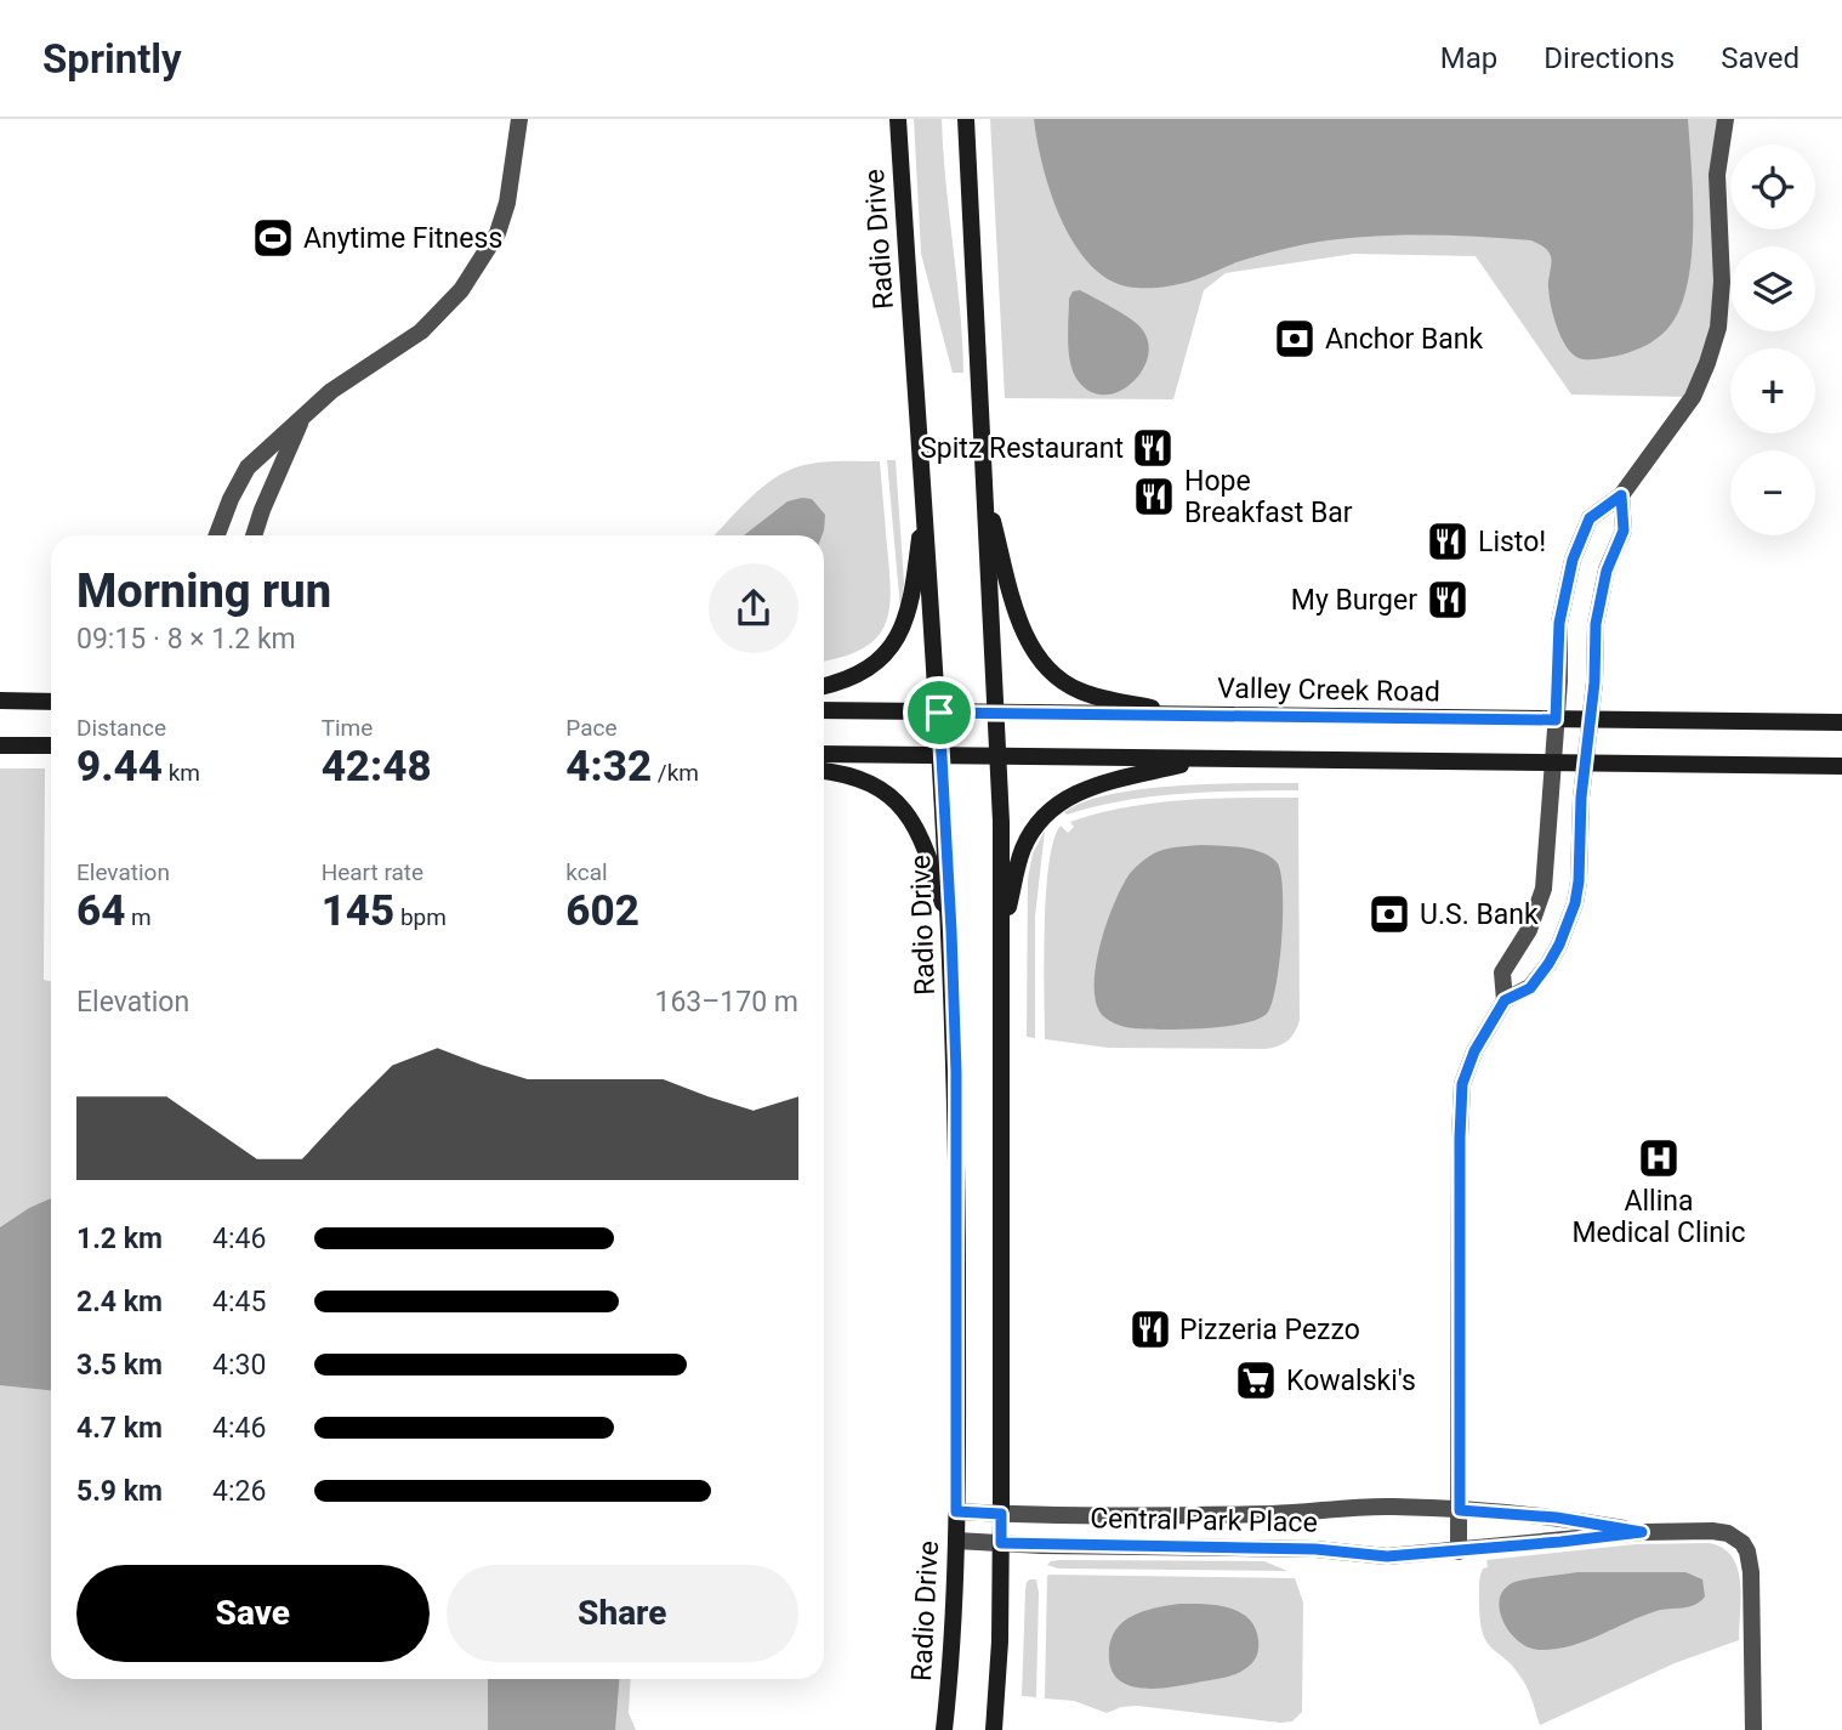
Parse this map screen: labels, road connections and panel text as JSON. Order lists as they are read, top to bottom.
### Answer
{
  "streets": {
    "main road": ["Radio Drive", "Valley Creek Road"],
    "street": ["Central Park Place"]
  },
  "crossings": [
    ["Radio Drive", "Valley Creek Road"],
    ["Radio Drive", "Central Park Place"]
  ],
  "places": {
    "sports": ["Anytime Fitness"],
    "bank": ["Anchor Bank", "U.S. Bank"],
    "restaurant": [
      "Spitz Restaurant",
      "Hope Breakfast Bar",
      "Listo!",
      "My Burger",
      "Pizzeria Pezzo"
    ],
    "hospital": ["Allina Medical Clinic"],
    "supermarket": ["Kowalski's"]
  },
  "page": {
    "header": "Sprintly",
    "nav": ["Map", "Directions", "Saved"],
    "map_buttons": ["+", "−"],
    "heading": ["Morning run", "09:15 · 8 × 1.2 km"],
    "stats": [
      ["Distance", "9.44 km"],
      ["Time", "42:48"],
      ["Pace", "4:32 /km"],
      ["Elevation", "64 m"],
      ["Heart rate", "145 bpm"],
      ["kcal", "602"]
    ],
    "chart": ["Elevation", "163–170 m"],
    "list": [
      {
        "name": "1.2 km",
        "note": "4:46"
      },
      {
        "name": "2.4 km",
        "note": "4:45"
      },
      {
        "name": "3.5 km",
        "note": "4:30"
      },
      {
        "name": "4.7 km",
        "note": "4:46"
      },
      {
        "name": "5.9 km",
        "note": "4:26"
      }
    ],
    "buttons": ["Save", "Share"]
  }
}
